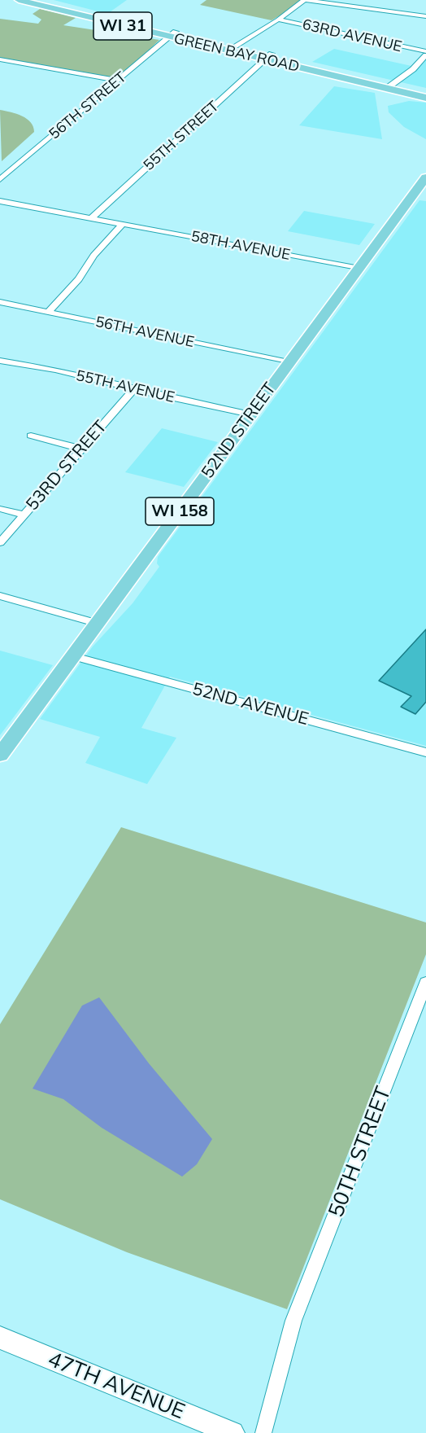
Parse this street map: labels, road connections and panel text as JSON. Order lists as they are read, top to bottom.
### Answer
{
  "streets": {
    "main road": [
      "WI 31",
      "GREEN BAY ROAD",
      "52ND STREET",
      "WI 158"
    ],
    "street": [
      "63RD AVENUE",
      "56TH STREET",
      "55TH STREET",
      "58TH AVENUE",
      "56TH AVENUE",
      "55TH AVENUE",
      "53RD STREET",
      "52ND AVENUE",
      "50TH STREET",
      "47TH AVENUE"
    ]
  },
  "crossings": [
    ["GREEN BAY ROAD", "56TH STREET"],
    ["GREEN BAY ROAD", "55TH STREET"],
    ["55TH STREET", "58TH AVENUE"],
    ["58TH AVENUE", "52ND STREET"],
    ["56TH AVENUE", "52ND STREET"],
    ["55TH AVENUE", "52ND STREET"],
    ["55TH AVENUE", "53RD STREET"],
    ["52ND STREET", "52ND AVENUE"]
  ]
}
